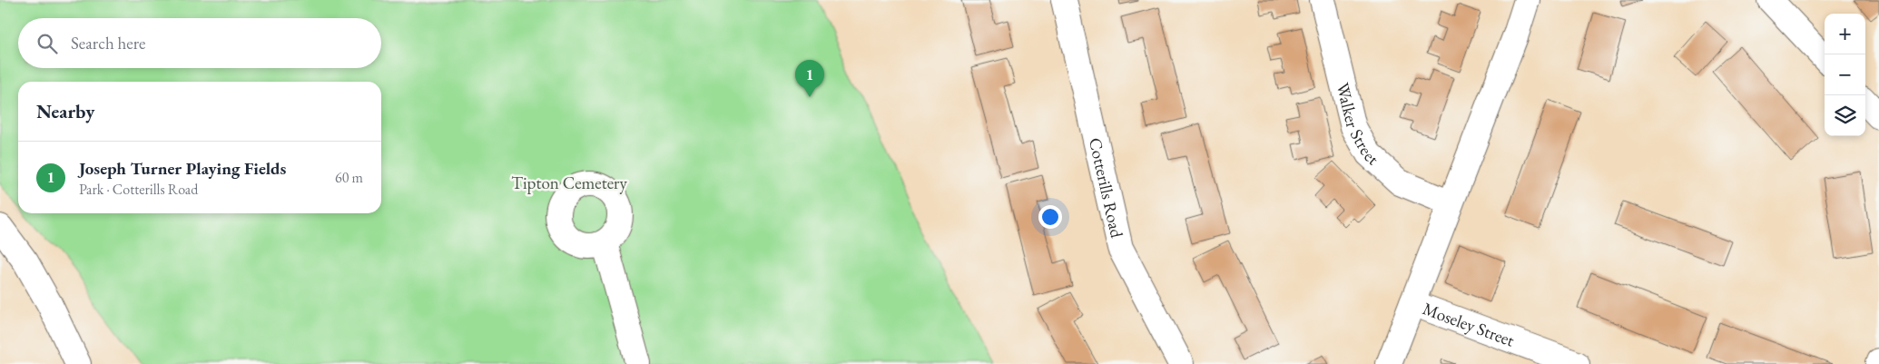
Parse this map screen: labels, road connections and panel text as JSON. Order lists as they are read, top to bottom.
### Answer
{
  "streets": {
    "street": ["Walker Street", "Cotterills Road", "Moseley Street"]
  },
  "parks": ["Tipton Cemetery"],
  "page": {
    "map_buttons": ["+", "−"],
    "search": "Search here",
    "pins": "1",
    "heading": "Nearby",
    "list": [
      {
        "mark": "1",
        "name": "Joseph Turner Playing Fields",
        "note": "Park · Cotterills Road",
        "value": "60 m"
      }
    ]
  }
}
